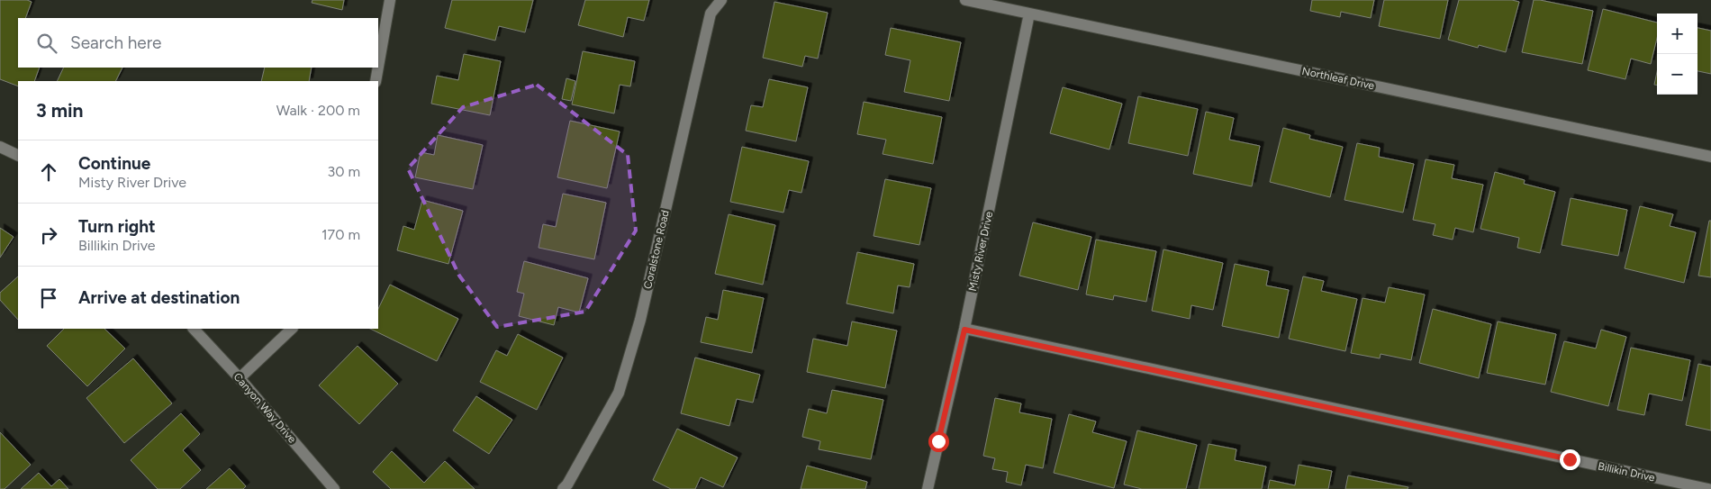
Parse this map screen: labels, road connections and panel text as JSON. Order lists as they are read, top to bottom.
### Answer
{
  "streets": {
    "street": [
      "Northleaf Drive",
      "Coralstone Road",
      "Misty River Drive",
      "Canyon Way Drive",
      "Billikin Drive"
    ]
  },
  "crossings": [
    ["Northleaf Drive", "Misty River Drive"],
    ["Misty River Drive", "Billikin Drive"]
  ],
  "page": {
    "map_buttons": ["+", "−"],
    "search": "Search here",
    "heading": ["3 min", "Walk · 200 m"],
    "list": [
      ["Continue", "Misty River Drive", "30 m"],
      ["Turn right", "Billikin Drive", "170 m"],
      "Arrive at destination"
    ]
  }
}
